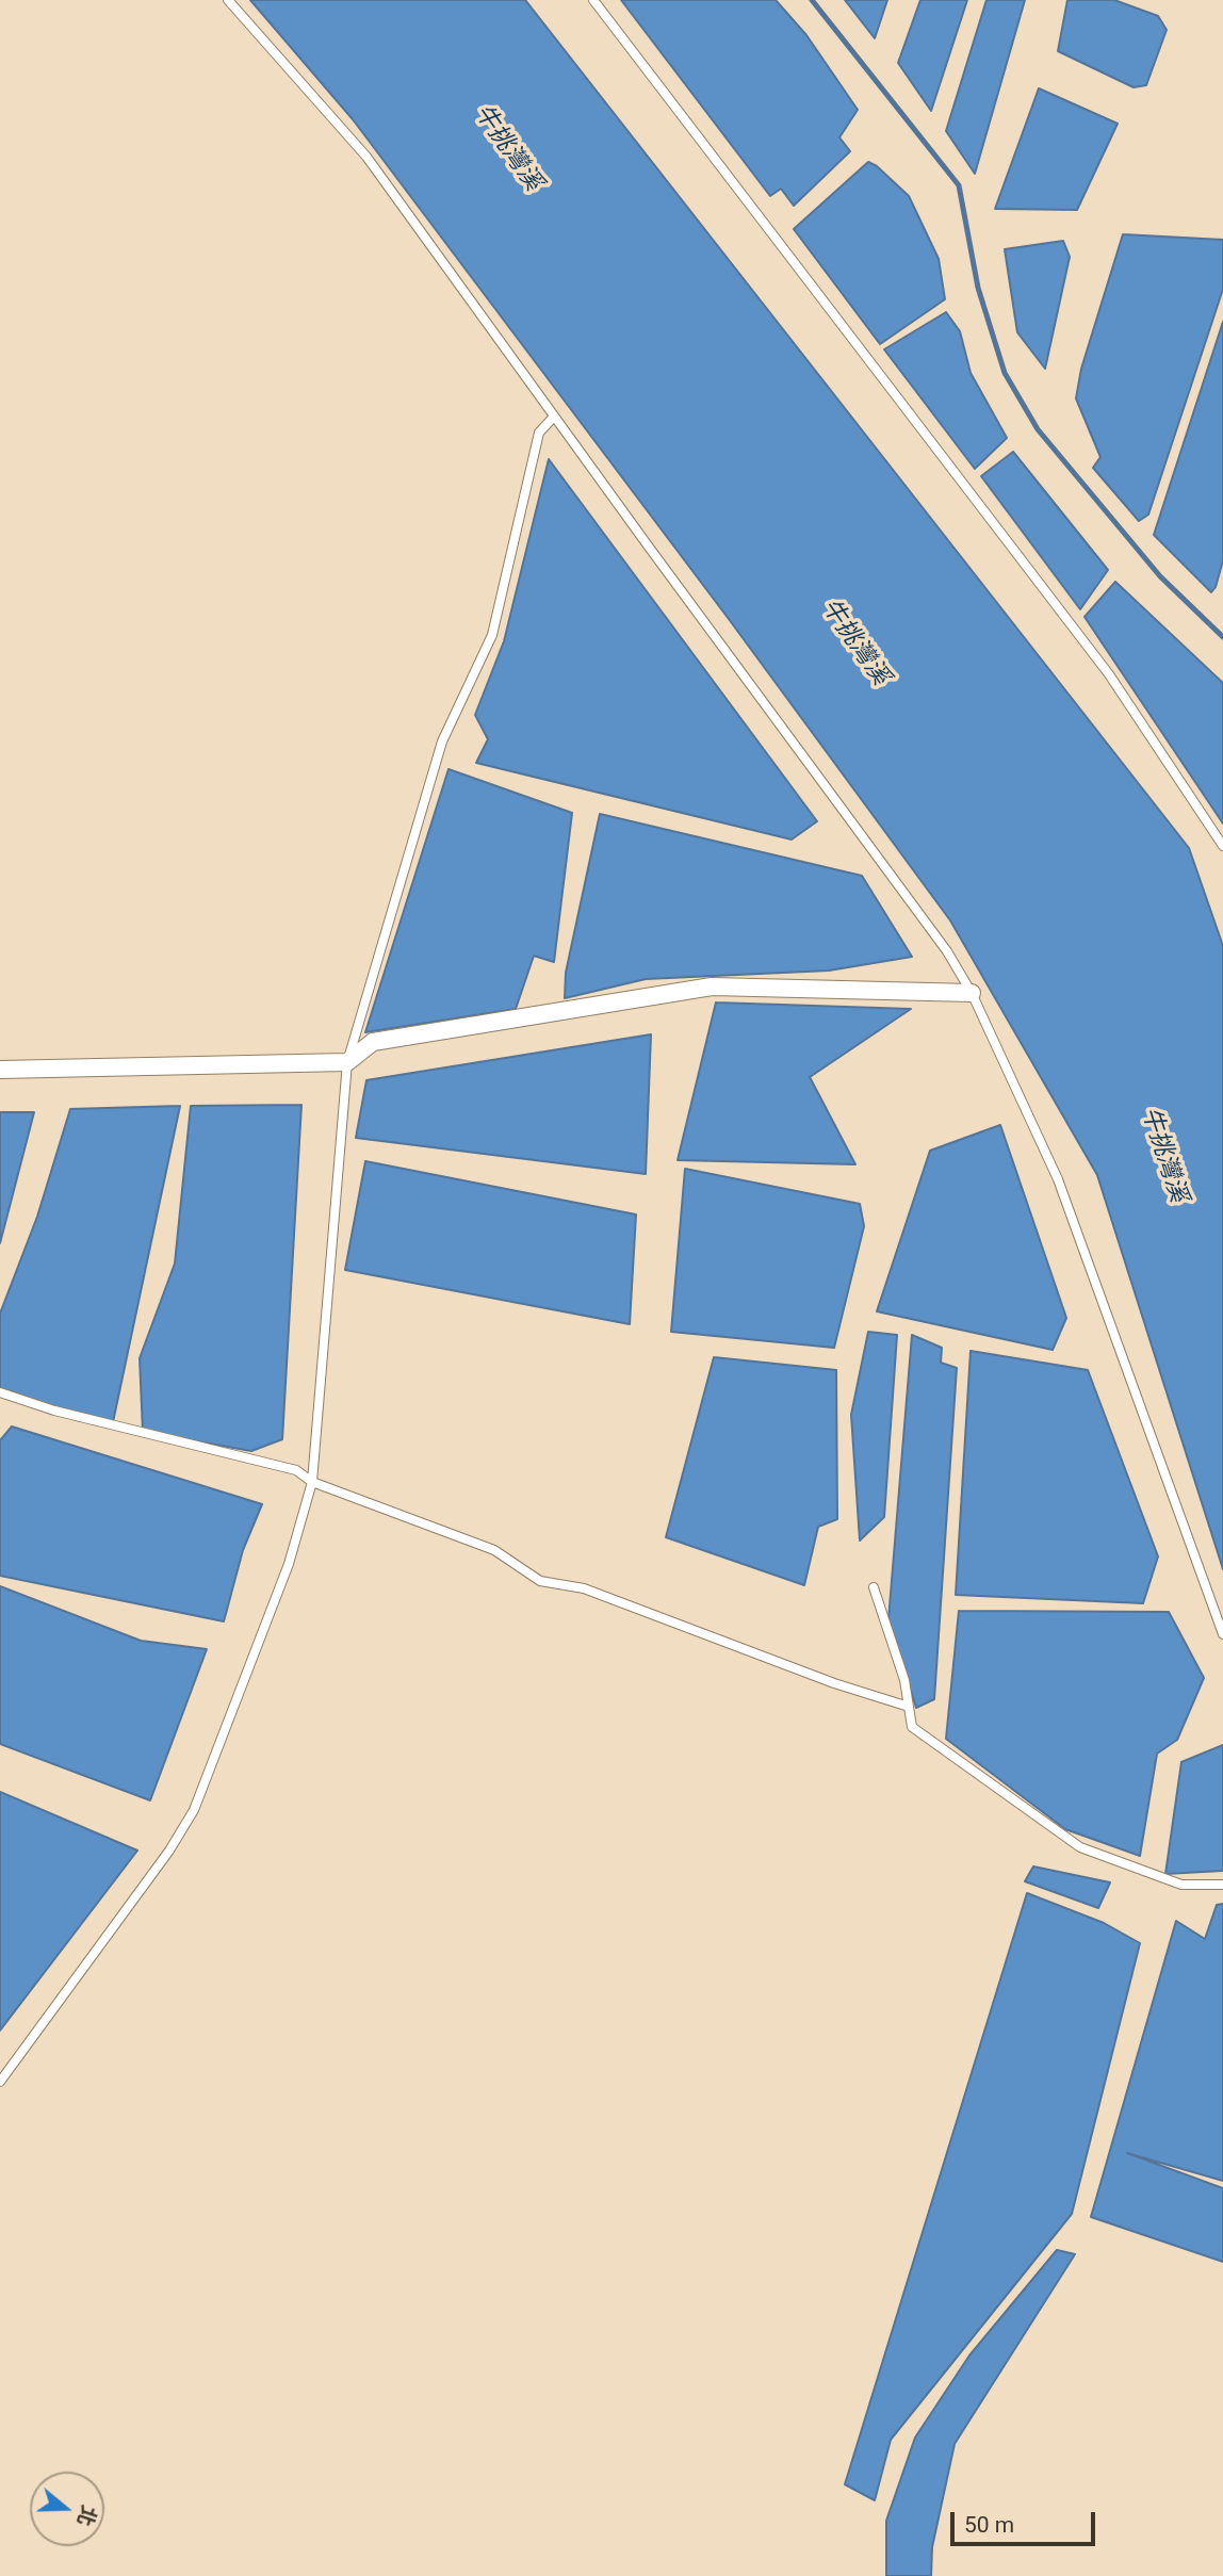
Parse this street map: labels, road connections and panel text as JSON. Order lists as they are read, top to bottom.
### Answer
{
  "water": ["牛挑灣溪"],
  "scale_bar": "50 m",
  "north": "right"
}
